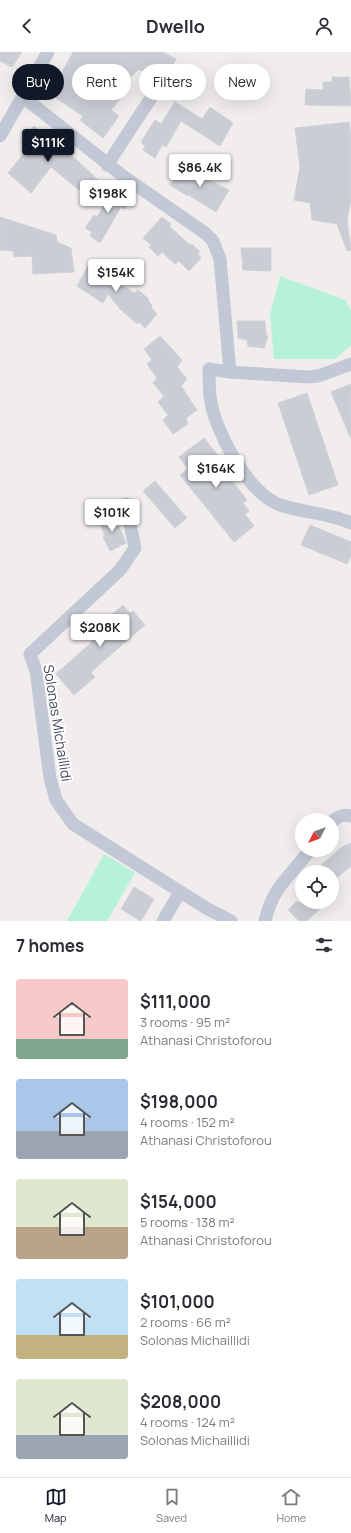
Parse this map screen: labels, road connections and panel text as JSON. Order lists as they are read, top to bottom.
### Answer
{
  "streets": {
    "street": ["Solonas Michaillidi"]
  },
  "north": "bottom left",
  "page": {
    "header": "Dwello",
    "chip": [
      "Buy",
      "Rent",
      "Filters",
      "New"
    ],
    "price": [
      "$111K",
      "$86.4K",
      "$198K",
      "$154K",
      "$164K",
      "$101K",
      "$208K"
    ],
    "heading": "7 homes",
    "list": [
      {
        "name": "$111,000",
        "note": "3 rooms · 95 m² · Athanasi Christoforou"
      },
      {
        "name": "$198,000",
        "note": "4 rooms · 152 m² · Athanasi Christoforou"
      },
      {
        "name": "$154,000",
        "note": "5 rooms · 138 m² · Athanasi Christoforou"
      },
      {
        "name": "$101,000",
        "note": "2 rooms · 66 m² · Solonas Michaillidi"
      },
      {
        "name": "$208,000",
        "note": "4 rooms · 124 m² · Solonas Michaillidi"
      }
    ],
    "tabs": ["Map", "Saved", "Home"]
  }
}
